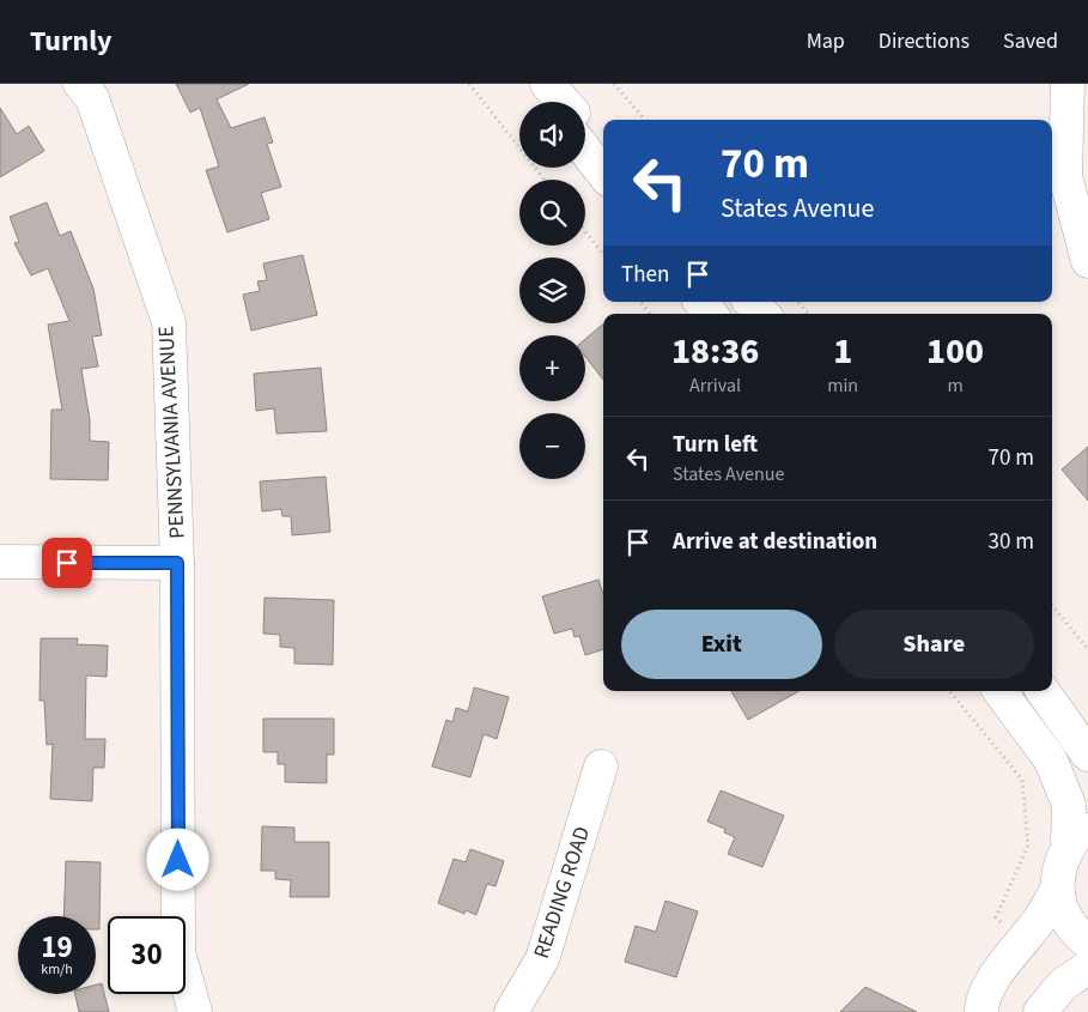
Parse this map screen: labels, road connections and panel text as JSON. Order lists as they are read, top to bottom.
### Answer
{
  "streets": {
    "street": ["PENNSYLVANIA AVENUE", "READING ROAD"]
  },
  "page": {
    "header": "Turnly",
    "nav": ["Map", "Directions", "Saved"],
    "map_buttons": ["+", "−"],
    "turn": ["70 m", "States Avenue"],
    "then": "Then",
    "eta": [
      "18:36",
      "Arrival",
      "1",
      "min",
      "100",
      "m"
    ],
    "list": [
      {
        "name": "Turn left",
        "note": "States Avenue",
        "value": "70 m"
      },
      {
        "name": "Arrive at destination",
        "value": "30 m"
      }
    ],
    "buttons": ["Exit", "Share"],
    "speed": "19 km/h",
    "limit": "30"
  }
}
